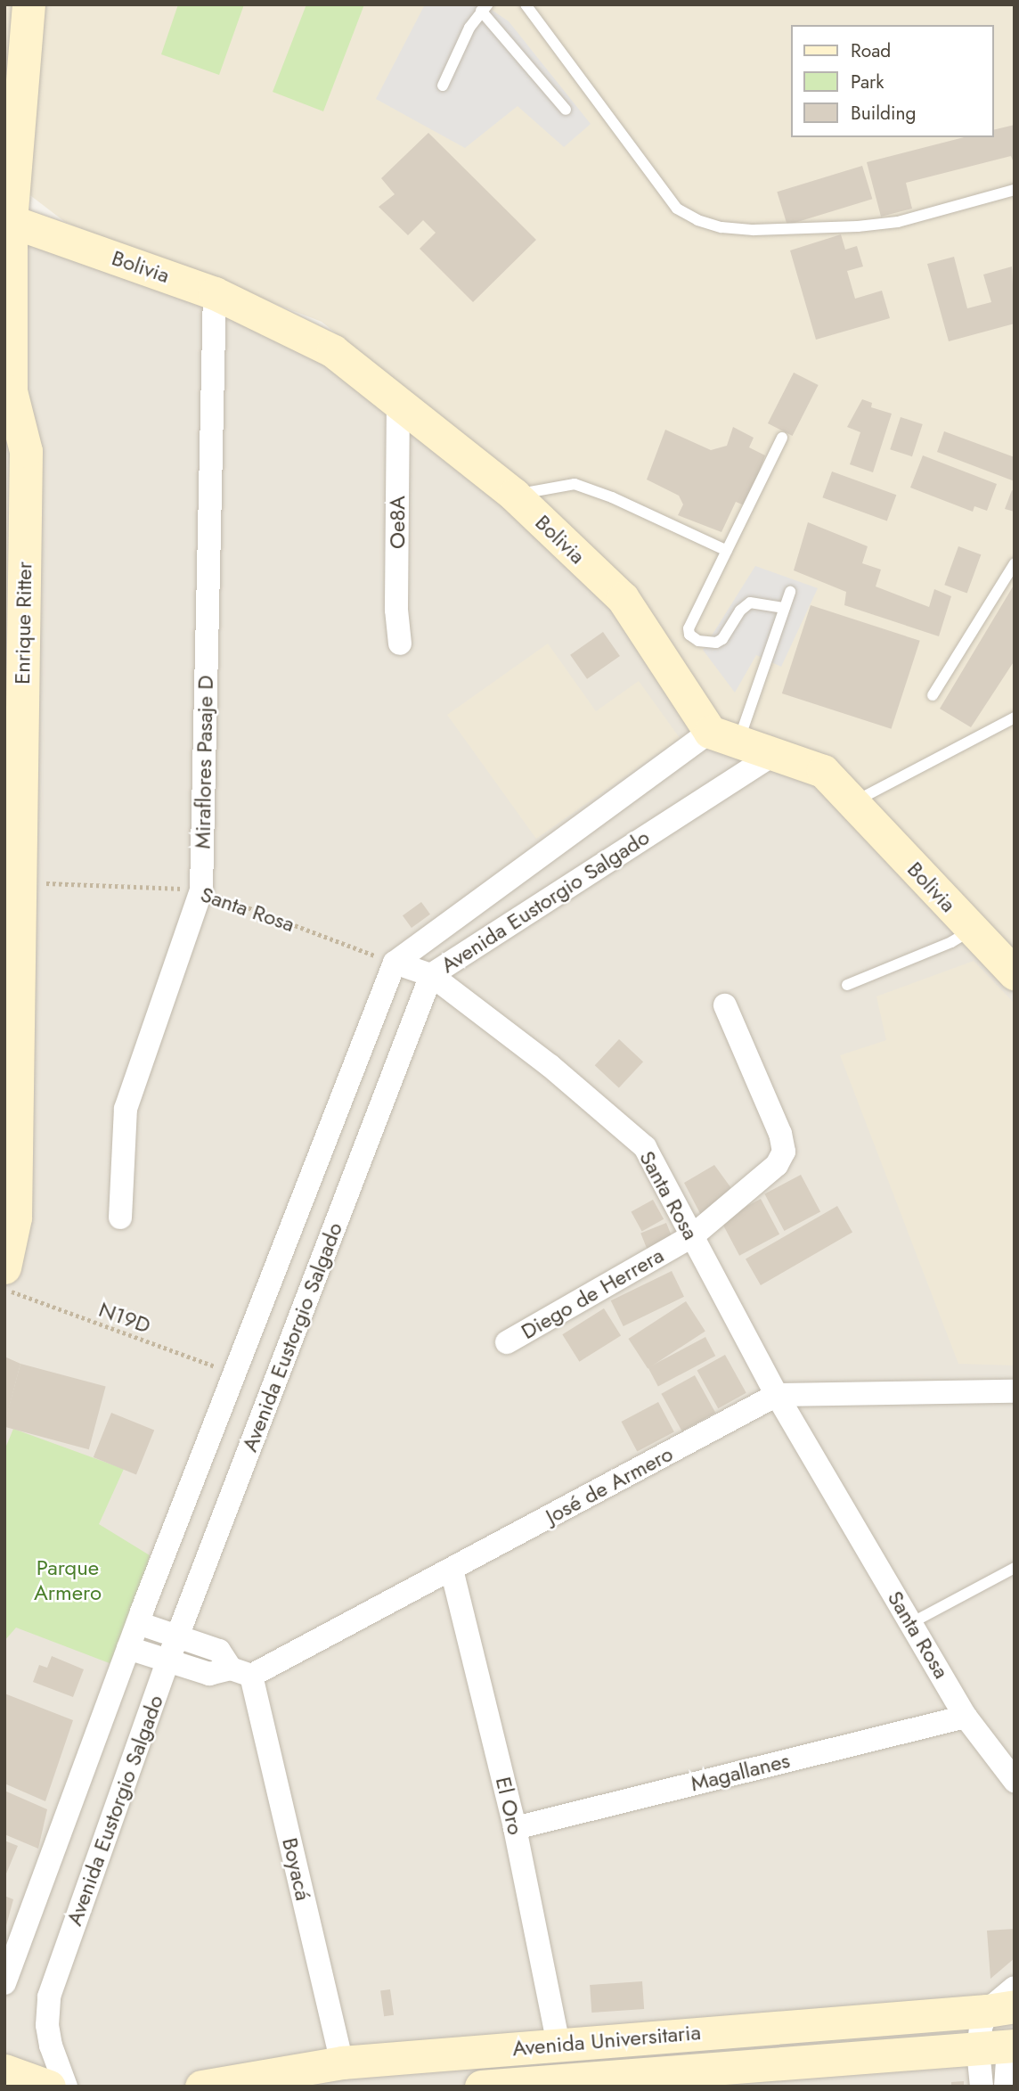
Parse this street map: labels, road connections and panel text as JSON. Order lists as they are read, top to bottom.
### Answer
{
  "streets": {
    "street": [
      "Bolivia",
      "Oe8A",
      "Enrique Ritter",
      "Miraflores Pasaje D",
      "Avenida Eustorgio Salgado",
      "Santa Rosa",
      "Diego de Herrera",
      "José de Armero",
      "Magallanes",
      "El Oro",
      "Boyacá",
      "Avenida Universitaria"
    ],
    "path": ["N19D"]
  },
  "crossings": [
    ["Bolivia", "Oe8A"],
    ["Bolivia", "Enrique Ritter"],
    ["Bolivia", "Miraflores Pasaje D"],
    ["Bolivia", "Avenida Eustorgio Salgado"],
    ["Enrique Ritter", "Santa Rosa"],
    ["Miraflores Pasaje D", "Santa Rosa"],
    ["Avenida Eustorgio Salgado", "Santa Rosa"],
    ["Avenida Eustorgio Salgado", "N19D"],
    ["Avenida Eustorgio Salgado", "José de Armero"],
    ["Santa Rosa", "Diego de Herrera"],
    ["Santa Rosa", "José de Armero"],
    ["Santa Rosa", "Magallanes"],
    ["José de Armero", "El Oro"],
    ["José de Armero", "Boyacá"],
    ["Magallanes", "El Oro"],
    ["El Oro", "Avenida Universitaria"],
    ["Boyacá", "Avenida Universitaria"]
  ],
  "parks": ["Parque Armero"],
  "legend": ["Road", "Park", "Building"]
}
